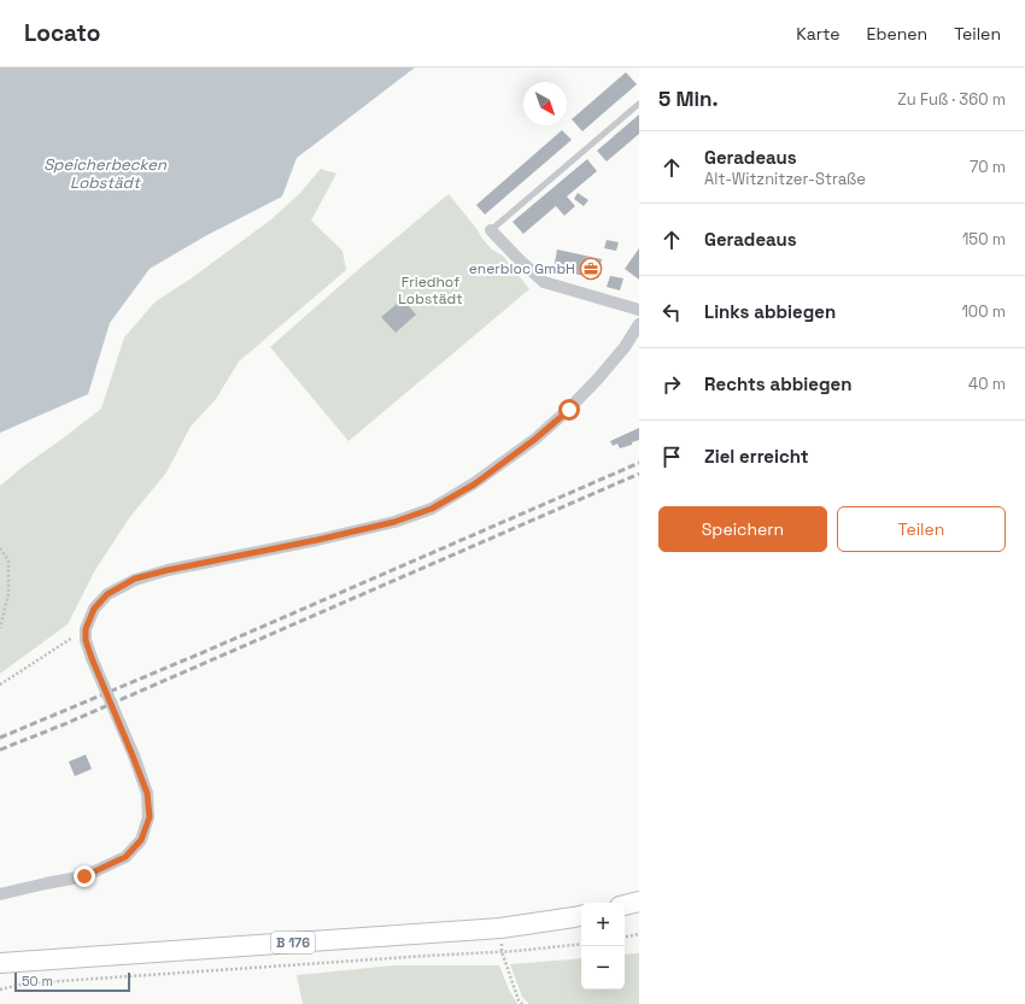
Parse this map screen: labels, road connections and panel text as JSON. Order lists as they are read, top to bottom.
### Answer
{
  "streets": {
    "main road": ["B 176"]
  },
  "water": ["Speicherbecken Lobstädt"],
  "parks": ["Friedhof Lobstädt"],
  "places": {
    "office": ["enerbloc GmbH"]
  },
  "scale_bar": "50 m",
  "north": "bottom right",
  "page": {
    "header": "Locato",
    "nav": ["Karte", "Ebenen", "Teilen"],
    "heading": ["5 Min.", "Zu Fuß · 360 m"],
    "list": [
      ["Geradeaus", "Alt-Witznitzer-Straße", "70 m"],
      ["Geradeaus", "150 m"],
      ["Links abbiegen", "100 m"],
      ["Rechts abbiegen", "40 m"],
      "Ziel erreicht"
    ],
    "buttons": ["Speichern", "Teilen"],
    "map_buttons": ["+", "−"],
    "scale": "50 m"
  }
}
